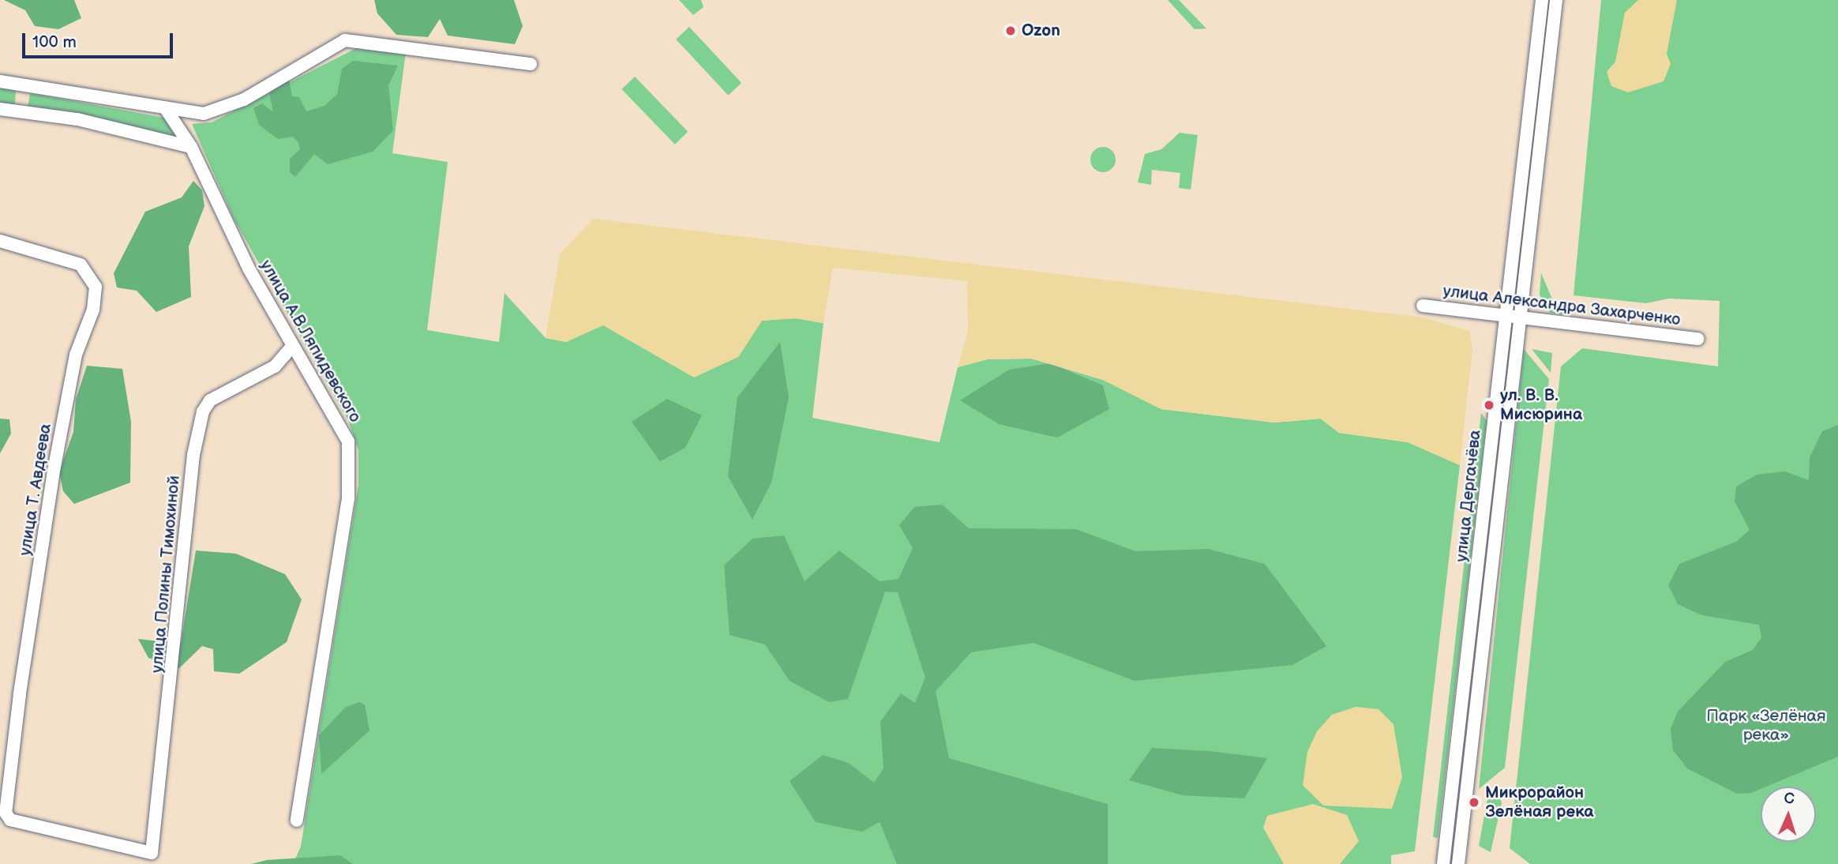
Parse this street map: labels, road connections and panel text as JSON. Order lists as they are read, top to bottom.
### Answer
{
  "streets": {
    "street": [
      "улица Александра Захарченко",
      "улица А.В.Ляпидевского",
      "улица Т. Авдеева",
      "улица Дергачёва",
      "улица Полины Тимохиной"
    ]
  },
  "crossings": [
    ["улица Александра Захарченко", "улица Дергачёва"],
    ["улица А.В.Ляпидевского", "улица Полины Тимохиной"],
    ["улица Т. Авдеева", "улица Полины Тимохиной"]
  ],
  "parks": ["Парк «Зелёная река»"],
  "places": ["Ozon", "ул. В. В. Мисюрина", "Микрорайон Зелёная река"],
  "scale_bar": "100 m",
  "north": "top"
}
